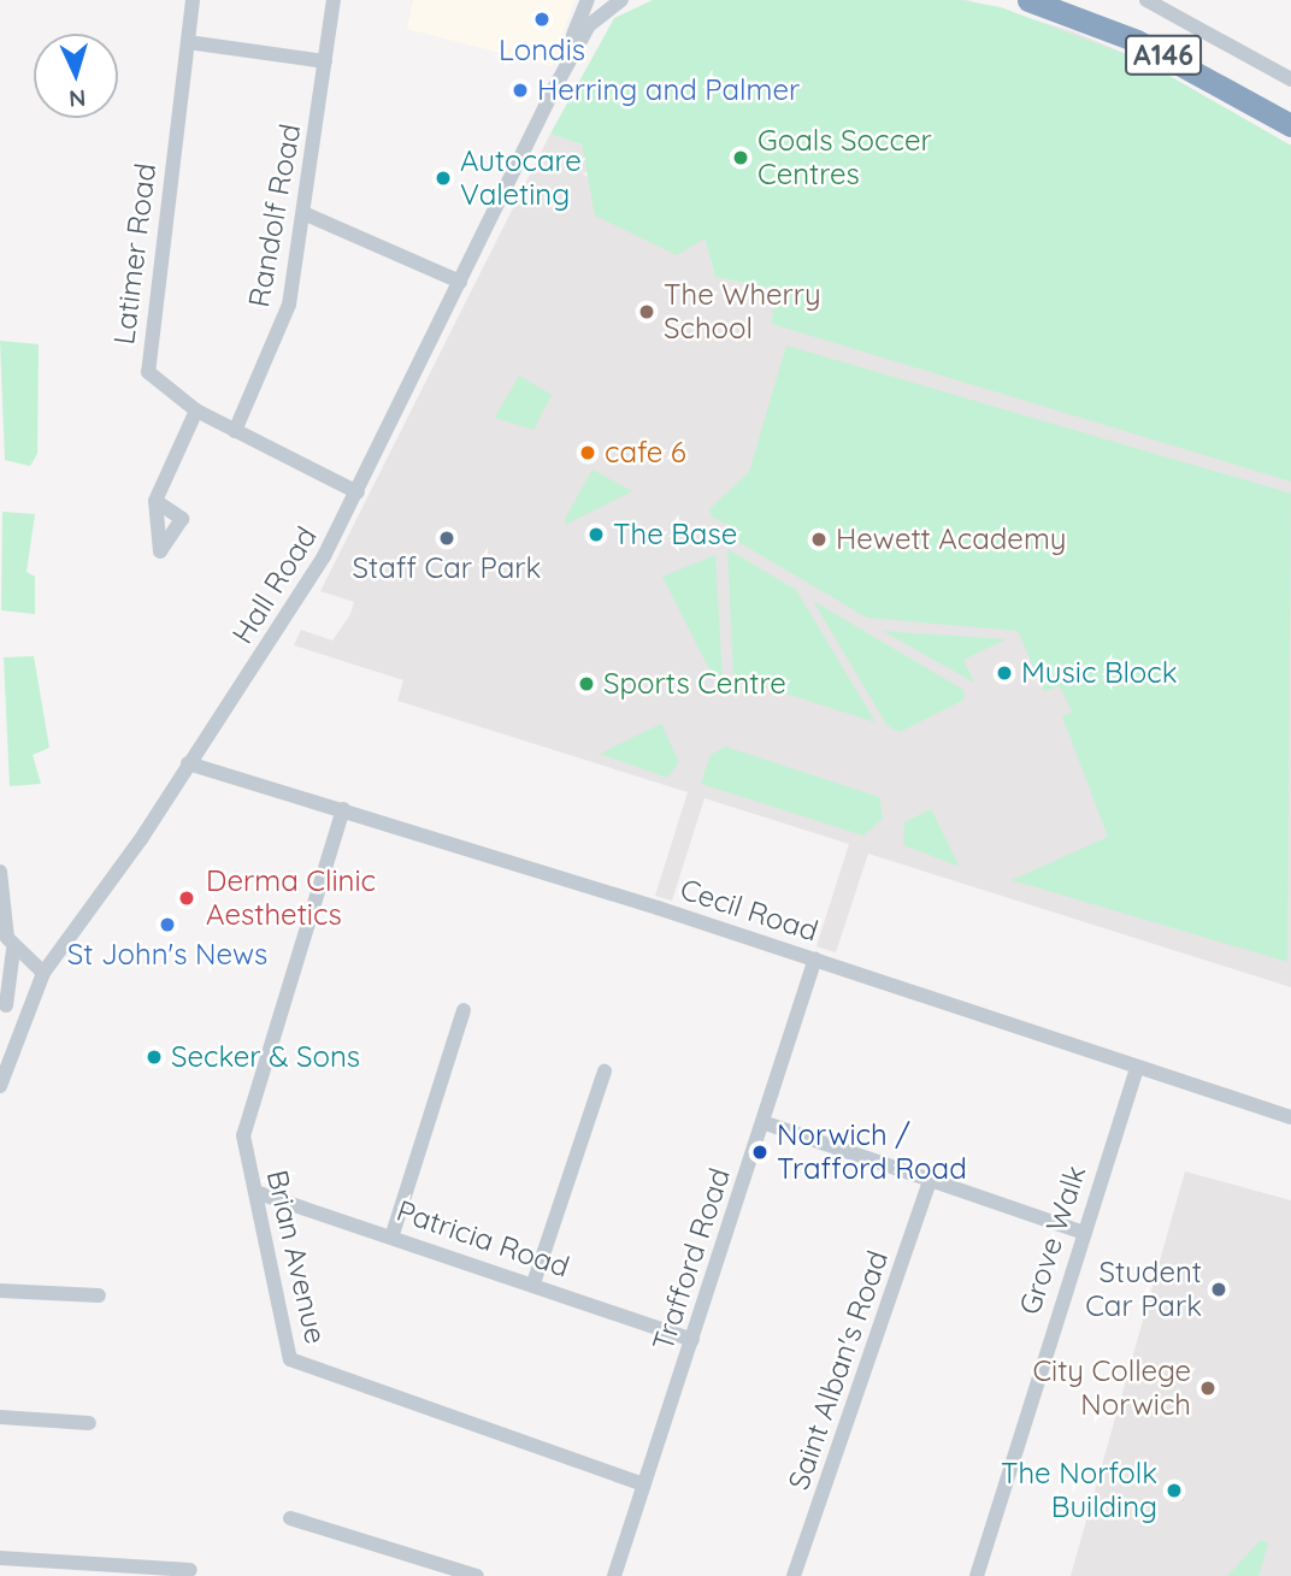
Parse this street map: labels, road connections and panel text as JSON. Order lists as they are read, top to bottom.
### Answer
{
  "streets": {
    "highway": ["A146"],
    "street": [
      "Randolf Road",
      "Latimer Road",
      "Hall Road",
      "Cecil Road",
      "Patricia Road",
      "Grove Walk",
      "Brian Avenue",
      "Trafford Road",
      "Saint Alban's Road"
    ]
  },
  "crossings": [
    ["Randolf Road", "Latimer Road"],
    ["Latimer Road", "Hall Road"],
    ["Hall Road", "Cecil Road"],
    ["Cecil Road", "Grove Walk"],
    ["Cecil Road", "Brian Avenue"],
    ["Cecil Road", "Trafford Road"],
    ["Patricia Road", "Brian Avenue"],
    ["Patricia Road", "Trafford Road"],
    ["Brian Avenue", "Trafford Road"]
  ],
  "places": [
    "Londis",
    "Herring and Palmer",
    "Goals Soccer Centres",
    "Autocare Valeting",
    "The Wherry School",
    "cafe 6",
    "The Base",
    "Staff Car Park",
    "Hewett Academy",
    "Music Block",
    "Sports Centre",
    "Derma Clinic Aesthetics",
    "St John's News",
    "Secker & Sons",
    "Norwich / Trafford Road",
    "Student Car Park",
    "City College Norwich",
    "The Norfolk Building"
  ],
  "north": "bottom"
}
